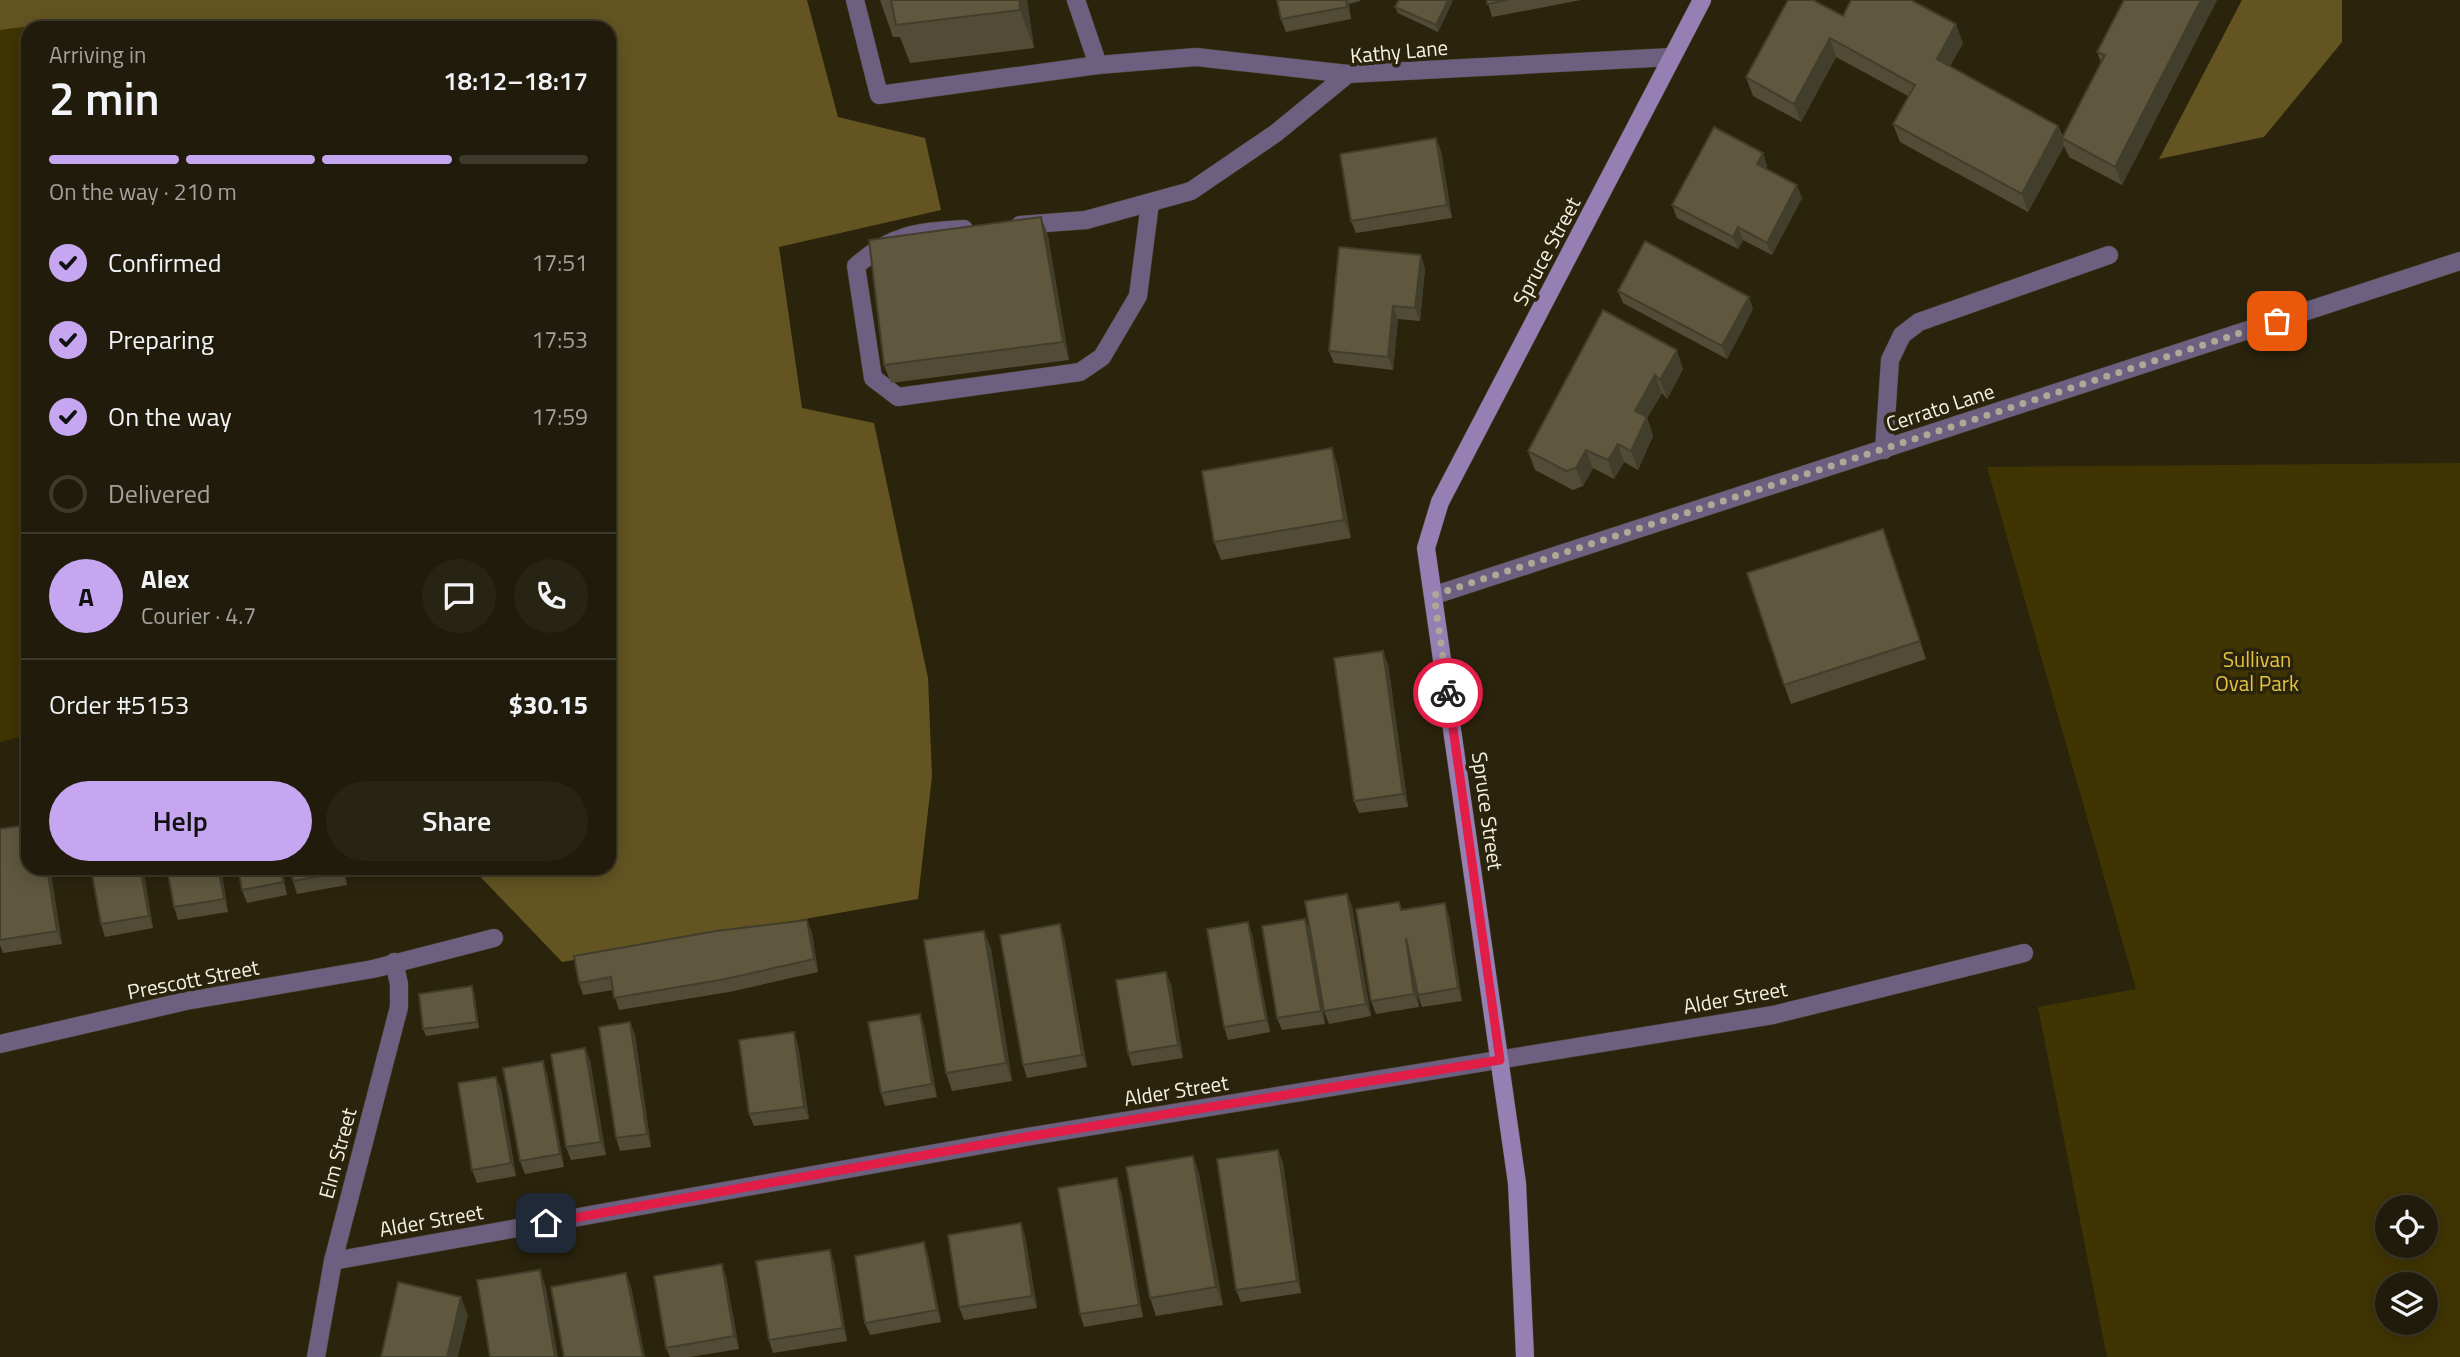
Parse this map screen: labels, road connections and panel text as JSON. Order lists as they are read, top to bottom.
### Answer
{
  "streets": {
    "street": [
      "Kathy Lane",
      "Spruce Street",
      "Cerrato Lane",
      "Prescott Street",
      "Alder Street",
      "Elm Street"
    ]
  },
  "crossings": [
    ["Kathy Lane", "Spruce Street"],
    ["Spruce Street", "Cerrato Lane"],
    ["Spruce Street", "Alder Street"],
    ["Prescott Street", "Elm Street"],
    ["Alder Street", "Elm Street"]
  ],
  "parks": ["Sullivan Oval Park"],
  "page": {
    "heading": ["2 min", "Arriving in", "18:12–18:17"],
    "panel": [
      "Alex",
      "Courier · 4.7",
      "Order #5153",
      "$30.15"
    ],
    "bar": "On the way · 210 m",
    "list": [
      ["Confirmed", "17:51"],
      ["Preparing", "17:53"],
      ["On the way", "17:59"],
      "Delivered"
    ],
    "round": "A",
    "buttons": ["Help", "Share"]
  }
}
